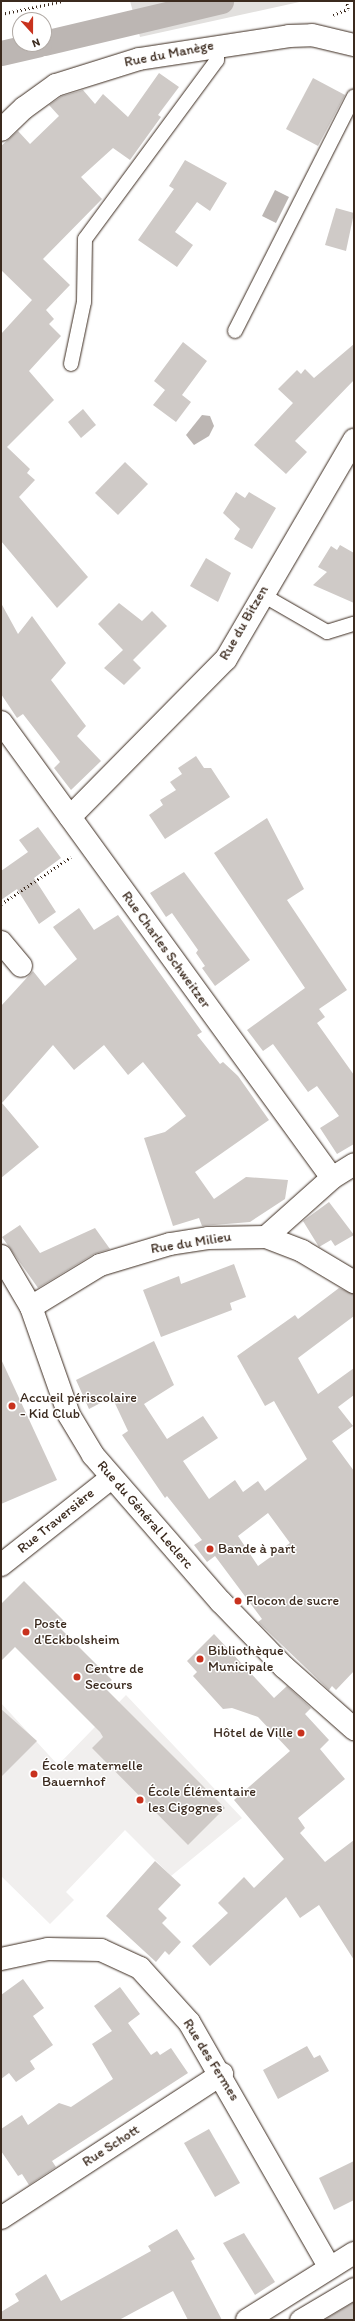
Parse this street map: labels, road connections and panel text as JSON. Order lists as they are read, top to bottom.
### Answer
{
  "streets": {
    "street": [
      "Rue du Manège",
      "Rue du Bitzen",
      "Rue Charles Schweitzer",
      "Rue du Milieu",
      "Rue du Général Leclerc",
      "Rue Traversière",
      "Rue des Fermes",
      "Rue Schott"
    ]
  },
  "crossings": [
    ["Rue du Bitzen", "Rue Charles Schweitzer"],
    ["Rue du Milieu", "Rue du Général Leclerc"],
    ["Rue du Général Leclerc", "Rue Traversière"],
    ["Rue des Fermes", "Rue Schott"]
  ],
  "places": [
    "Accueil périscolaire - Kid Club",
    "Bande à part",
    "Flocon de sucre",
    "Poste d'Eckbolsheim",
    "Bibliothèque Municipale",
    "Centre de Secours",
    "Hôtel de Ville",
    "École maternelle Bauernhof",
    "École Élémentaire les Cigognes"
  ],
  "north": "bottom"
}
